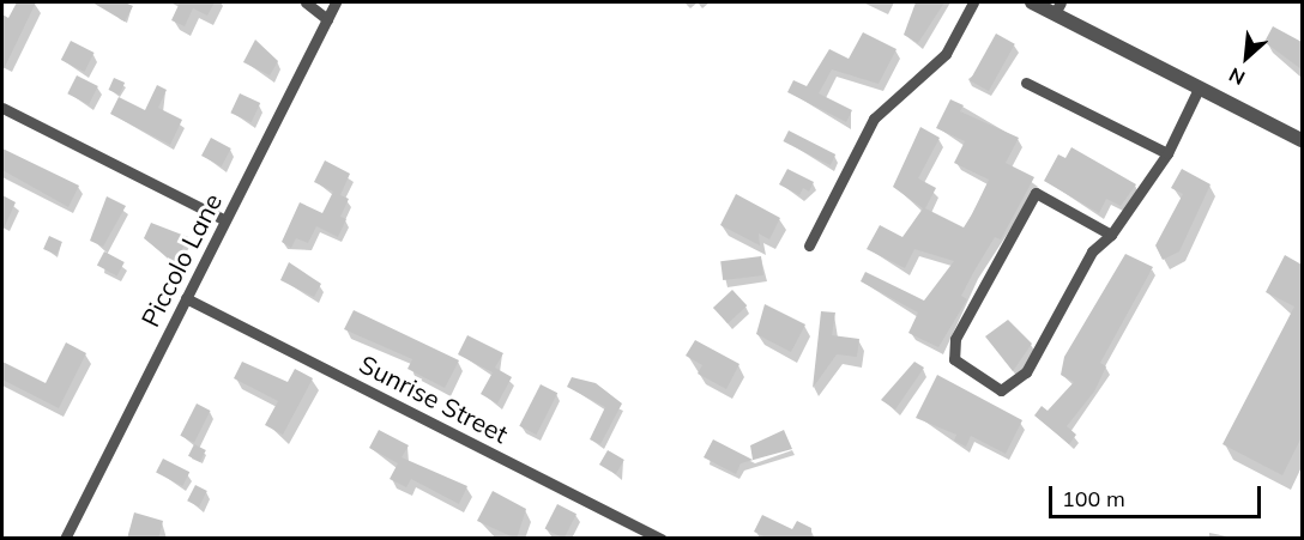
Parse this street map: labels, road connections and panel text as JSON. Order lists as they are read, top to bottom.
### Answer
{
  "streets": {
    "street": ["Piccolo Lane", "Sunrise Street"]
  },
  "crossings": [
    ["Piccolo Lane", "Sunrise Street"]
  ],
  "scale_bar": "100 m",
  "north": "bottom left"
}
